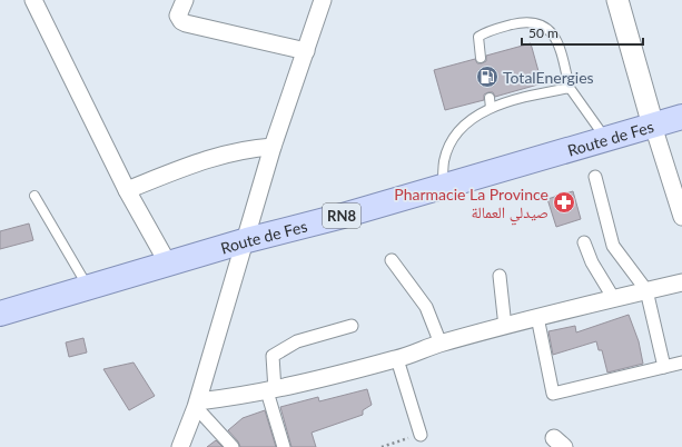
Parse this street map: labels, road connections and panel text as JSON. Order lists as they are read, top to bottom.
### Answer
{
  "streets": {
    "main road": ["Route de Fes", "RN8"]
  },
  "places": {
    "fuel station": ["TotalEnergies"],
    "pharmacy": ["Pharmacie La Province صيدلي العمالة"]
  },
  "scale_bar": "50 m"
}
